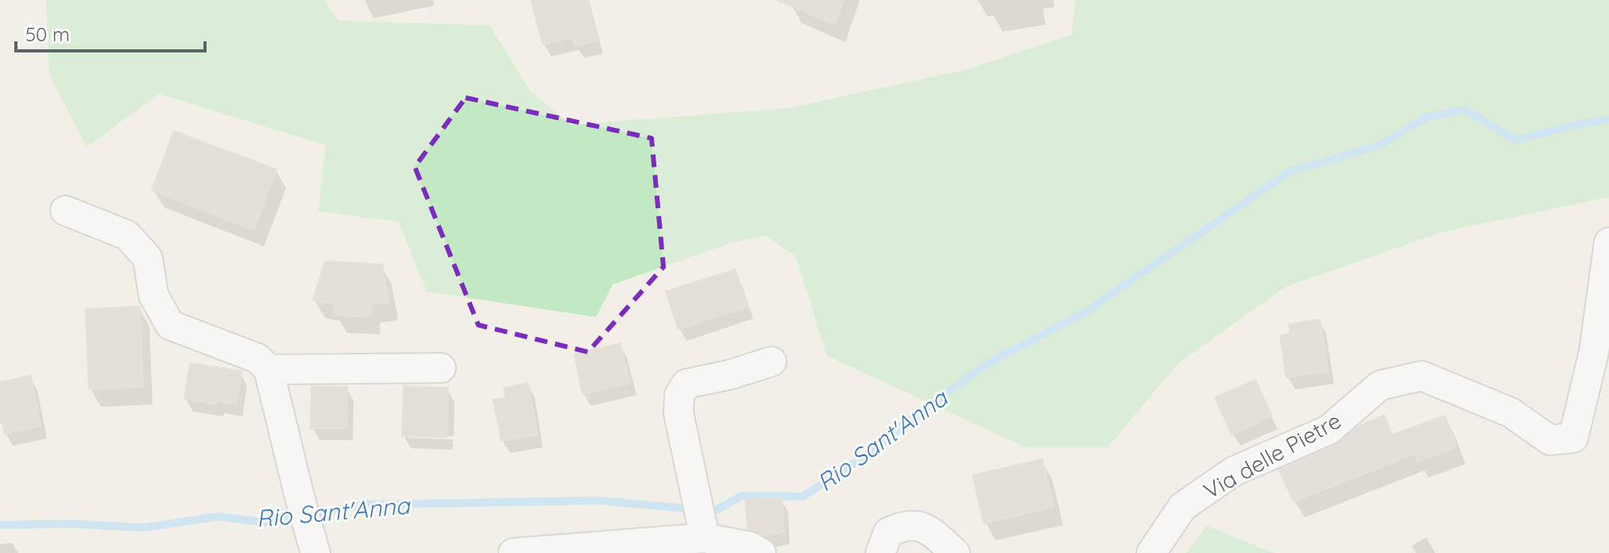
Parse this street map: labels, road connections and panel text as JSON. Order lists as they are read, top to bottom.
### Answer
{
  "streets": {
    "street": ["Via delle Pietre"]
  },
  "water": ["Rio Sant'Anna"],
  "scale_bar": "50 m"
}
